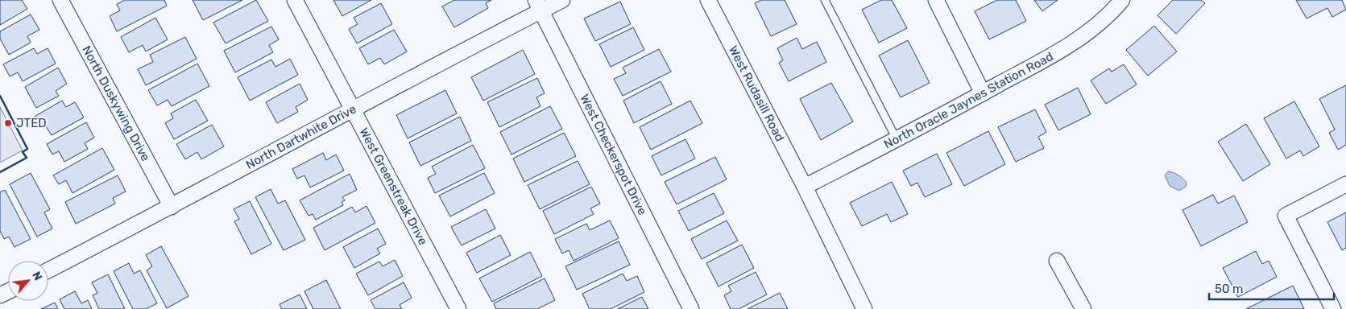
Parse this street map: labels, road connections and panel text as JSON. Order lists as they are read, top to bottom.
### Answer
{
  "streets": {
    "street": [
      "West Rudasill Road",
      "North Oracle Jaynes Station Road",
      "North Duskywing Drive",
      "North Dartwhite Drive",
      "West Checkerspot Drive",
      "West Greenstreak Drive"
    ]
  },
  "crossings": [
    ["West Rudasill Road", "North Oracle Jaynes Station Road"],
    ["North Duskywing Drive", "North Dartwhite Drive"],
    ["North Dartwhite Drive", "West Checkerspot Drive"],
    ["North Dartwhite Drive", "West Greenstreak Drive"]
  ],
  "places": ["JTED"],
  "scale_bar": "50 m",
  "north": "top right"
}
